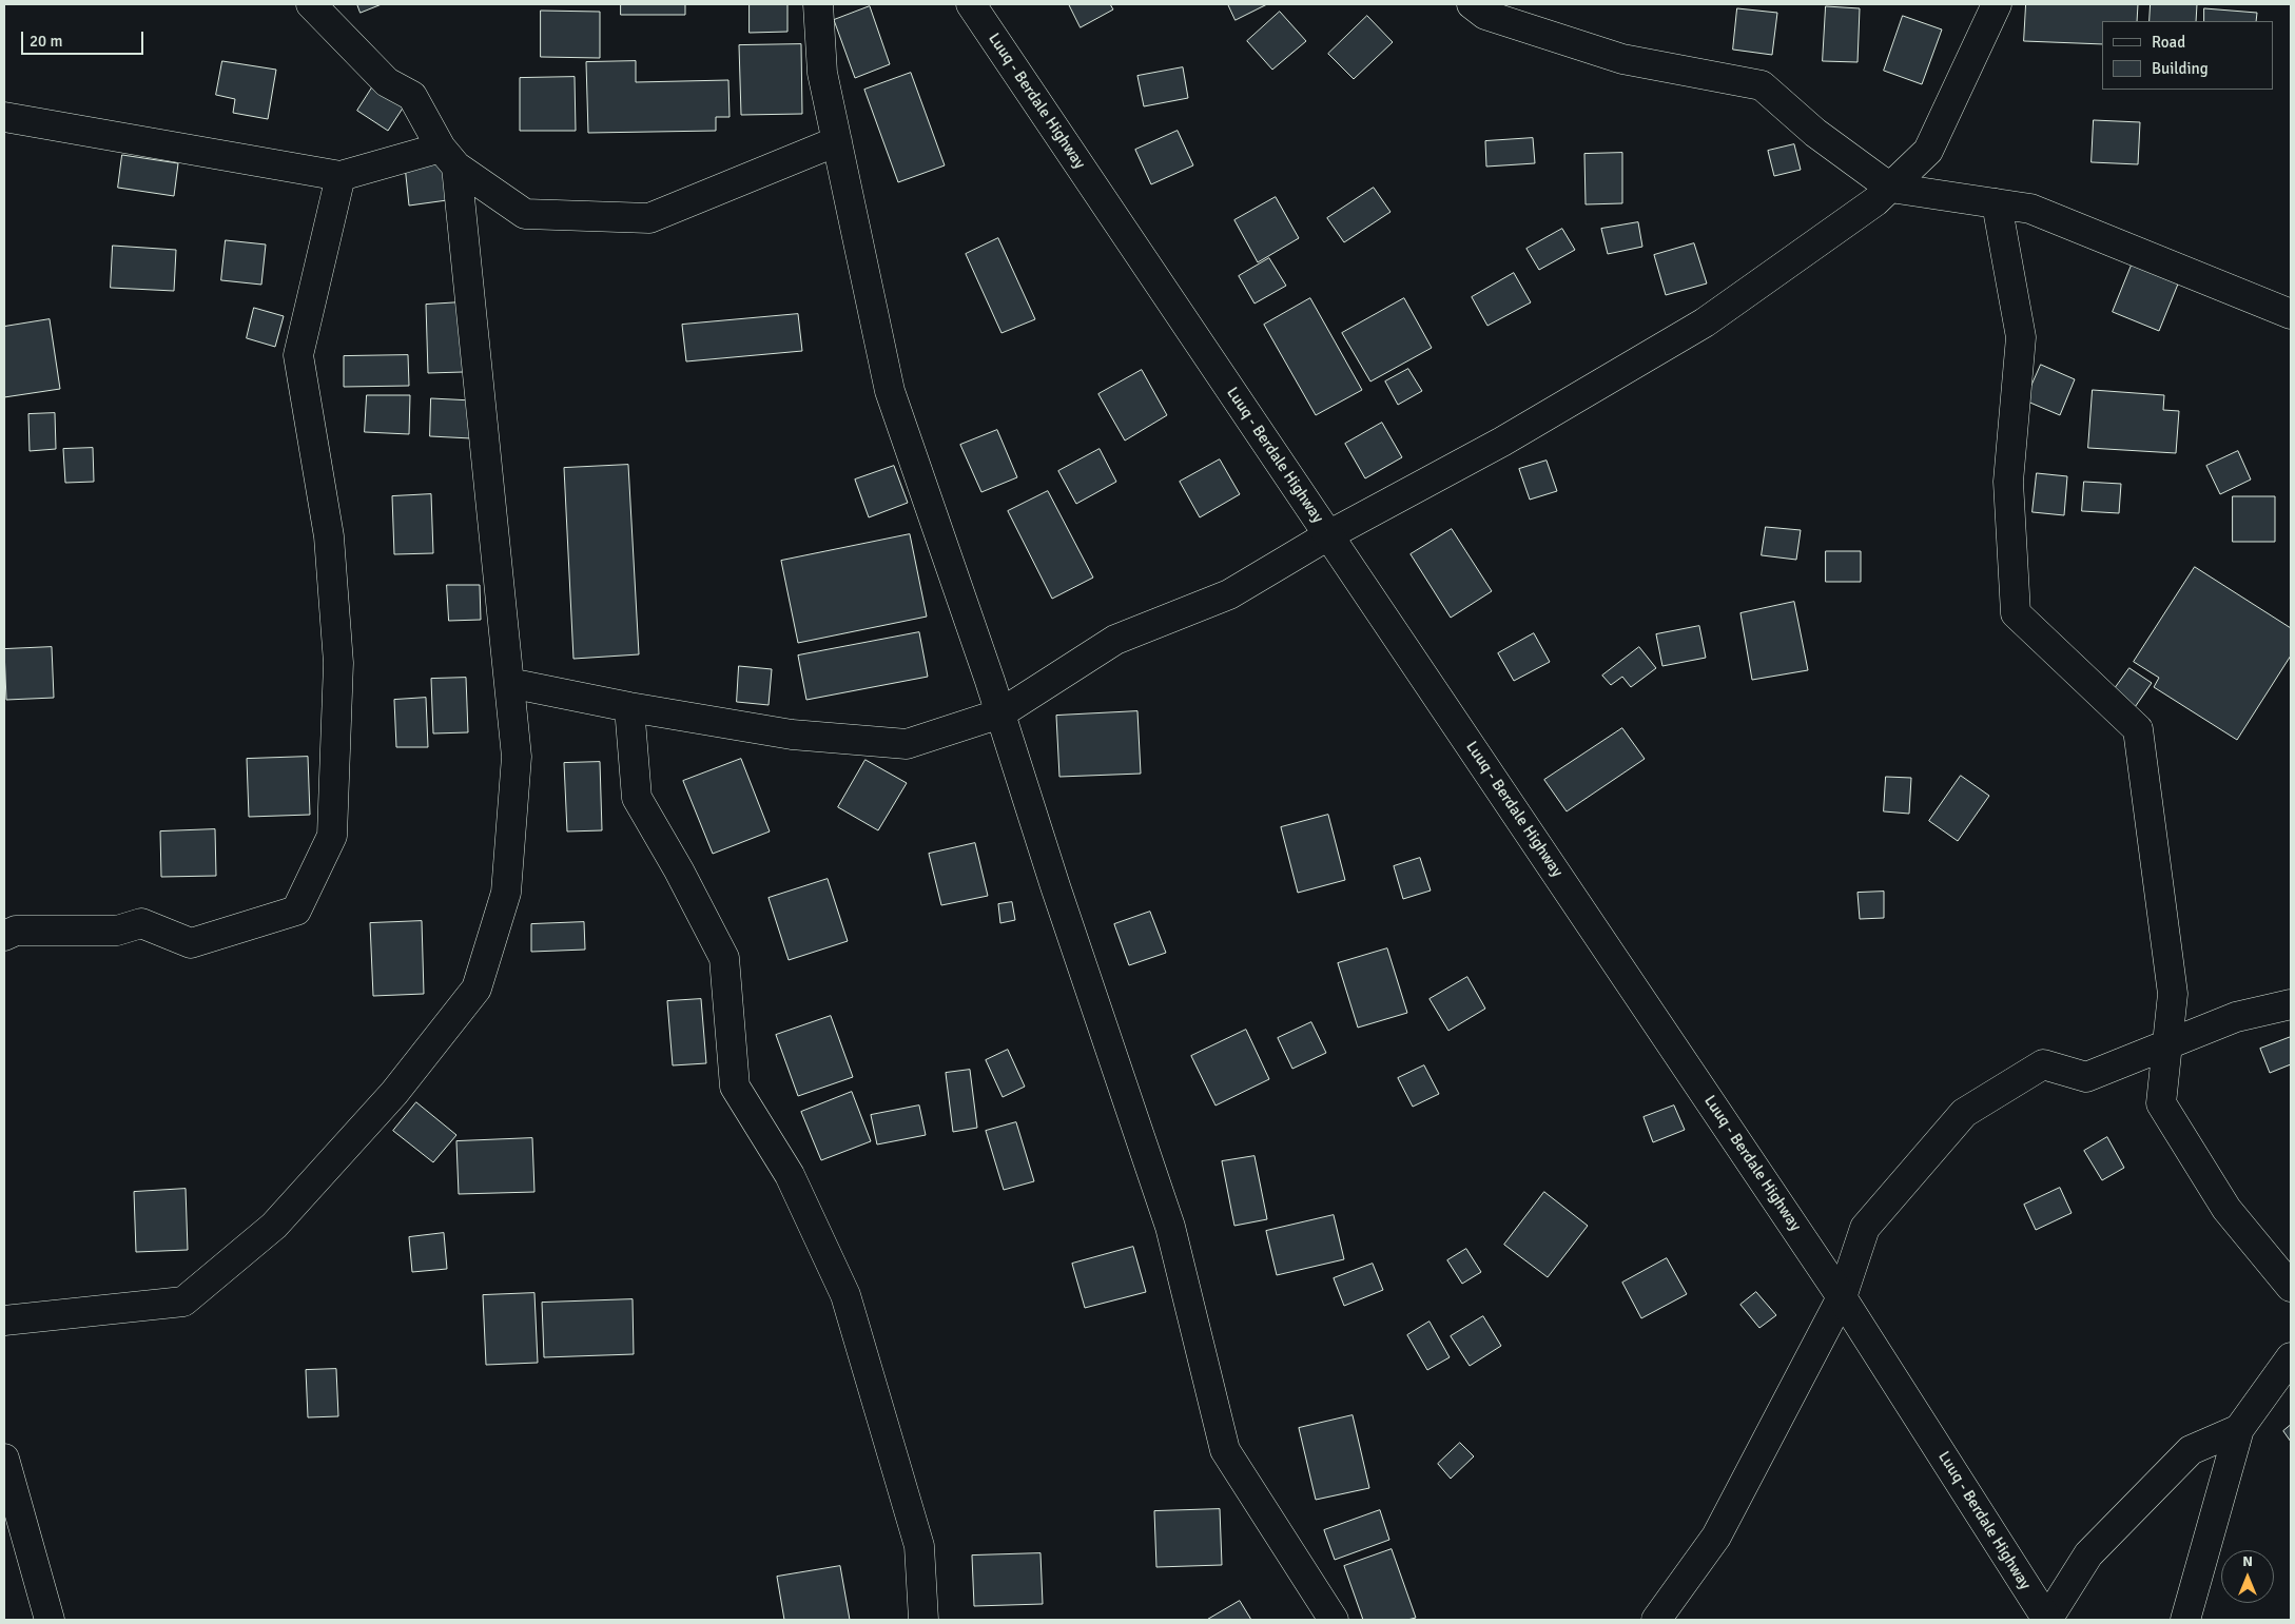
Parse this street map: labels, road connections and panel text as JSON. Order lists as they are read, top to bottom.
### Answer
{
  "streets": {
    "street": ["Luuq - Berdale Highway"]
  },
  "legend": ["Road", "Building"],
  "scale_bar": "20 m",
  "north": "top"
}
